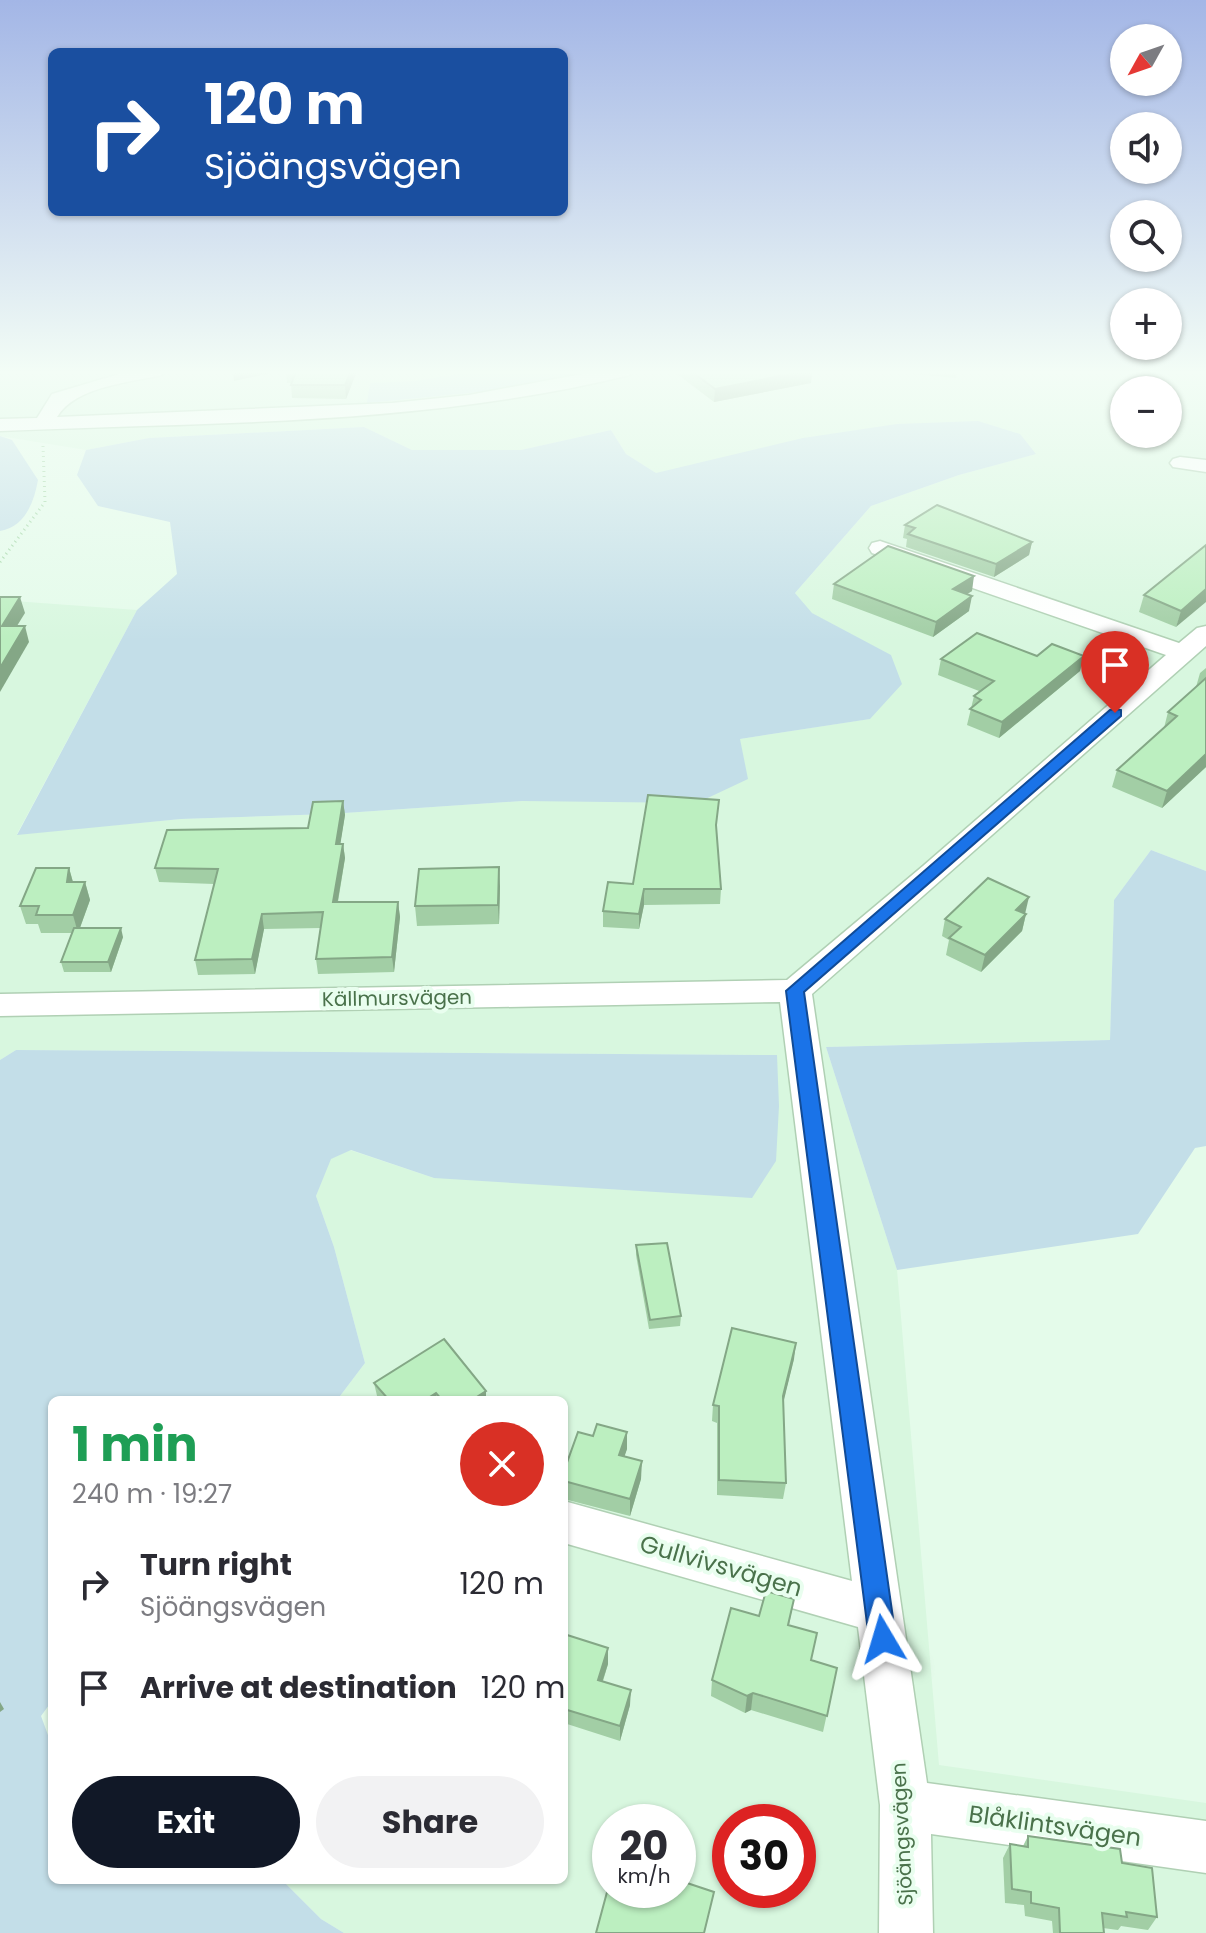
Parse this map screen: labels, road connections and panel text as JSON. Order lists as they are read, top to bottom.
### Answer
{
  "streets": {
    "street": [
      "Källmursvägen",
      "Gullvivsvägen",
      "Blåklintsvägen",
      "Sjöängsvägen"
    ]
  },
  "crossings": [
    ["Källmursvägen", "Sjöängsvägen"],
    ["Gullvivsvägen", "Sjöängsvägen"],
    ["Blåklintsvägen", "Sjöängsvägen"]
  ],
  "north": "bottom left",
  "page": {
    "map_buttons": ["+", "−"],
    "turn": ["120 m", "Sjöängsvägen"],
    "heading": ["1 min", "240 m · 19:27"],
    "list": [
      {
        "name": "Turn right",
        "note": "Sjöängsvägen",
        "value": "120 m"
      },
      {
        "name": "Arrive at destination",
        "value": "120 m"
      }
    ],
    "buttons": ["Exit", "Share"],
    "speed": "20 km/h",
    "limit": "30"
  }
}
